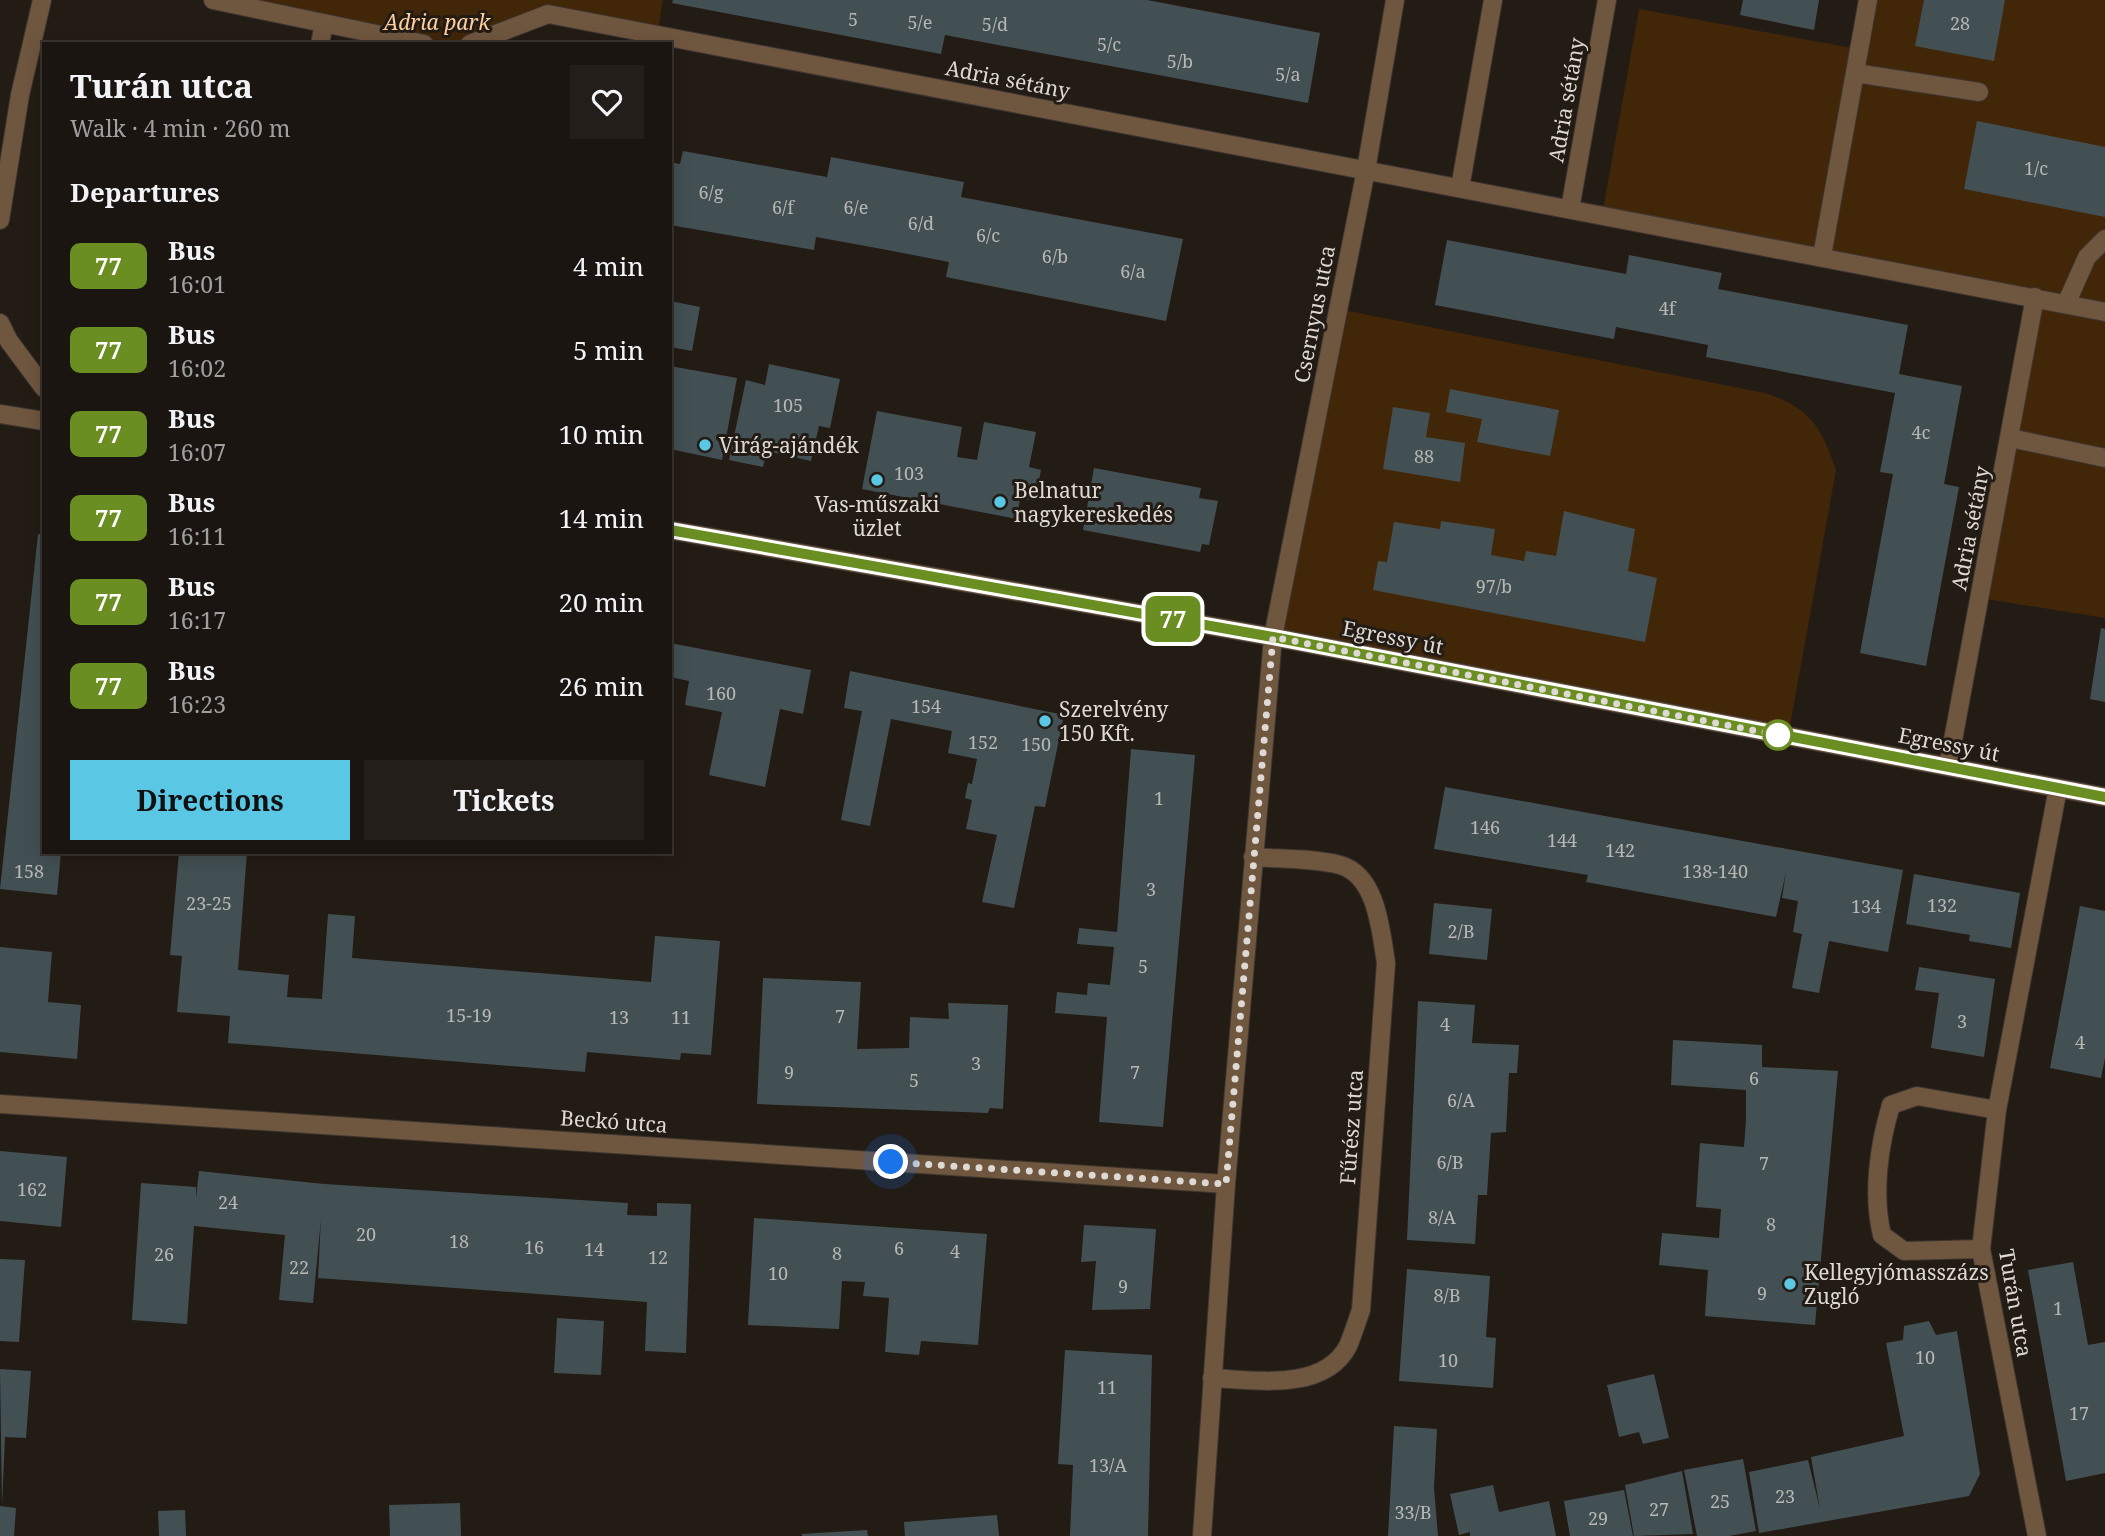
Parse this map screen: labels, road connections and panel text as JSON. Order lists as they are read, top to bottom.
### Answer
{
  "streets": {
    "street": [
      "Adria sétány",
      "Csernyus utca",
      "Egressy út",
      "Beckó utca",
      "Fűrész utca",
      "Turán utca"
    ]
  },
  "crossings": [
    ["Adria sétány", "Csernyus utca"],
    ["Adria sétány", "Egressy út"],
    ["Csernyus utca", "Egressy út"],
    ["Egressy út", "Turán utca"]
  ],
  "parks": ["Adria park"],
  "places": [
    "Virág-ajándék",
    "Vas-műszaki üzlet",
    "Belnatur nagykereskedés",
    "Szerelvény 150 Kft.",
    "Kellegyjómasszázs Zugló"
  ],
  "lines": ["bus line 77"],
  "house_numbers": [
    "5",
    "5/e",
    "28",
    "5/d",
    "5/c",
    "5/b",
    "5/a",
    "1/c",
    "6/g",
    "6/f",
    "6/e",
    "6/d",
    "6/c",
    "6/b",
    "6/a",
    "4f",
    "105",
    "4c",
    "88",
    "103",
    "97/b",
    "160",
    "154",
    "152",
    "150",
    "1",
    "146",
    "144",
    "142",
    "158",
    "138-140",
    "3",
    "23-25",
    "132",
    "134",
    "2/B",
    "5",
    "15-19",
    "7",
    "13",
    "11",
    "3",
    "4",
    "4",
    "3",
    "9",
    "7",
    "6",
    "5",
    "6/A",
    "6/B",
    "7",
    "162",
    "24",
    "8/A",
    "8",
    "20",
    "18",
    "16",
    "6",
    "14",
    "4",
    "8",
    "26",
    "12",
    "22",
    "10",
    "9",
    "9",
    "8/B",
    "1",
    "10",
    "10",
    "11",
    "17",
    "13/A",
    "23",
    "25",
    "27",
    "33/B",
    "29"
  ],
  "page": {
    "on_map": "77",
    "heading": [
      ["Turán utca", "Walk · 4 min · 260 m"],
      "Departures"
    ],
    "list": [
      {
        "mark": "77",
        "name": "Bus",
        "note": "16:01",
        "value": "4 min"
      },
      {
        "mark": "77",
        "name": "Bus",
        "note": "16:02",
        "value": "5 min"
      },
      {
        "mark": "77",
        "name": "Bus",
        "note": "16:07",
        "value": "10 min"
      },
      {
        "mark": "77",
        "name": "Bus",
        "note": "16:11",
        "value": "14 min"
      },
      {
        "mark": "77",
        "name": "Bus",
        "note": "16:17",
        "value": "20 min"
      },
      {
        "mark": "77",
        "name": "Bus",
        "note": "16:23",
        "value": "26 min"
      }
    ],
    "buttons": ["Directions", "Tickets"]
  }
}
